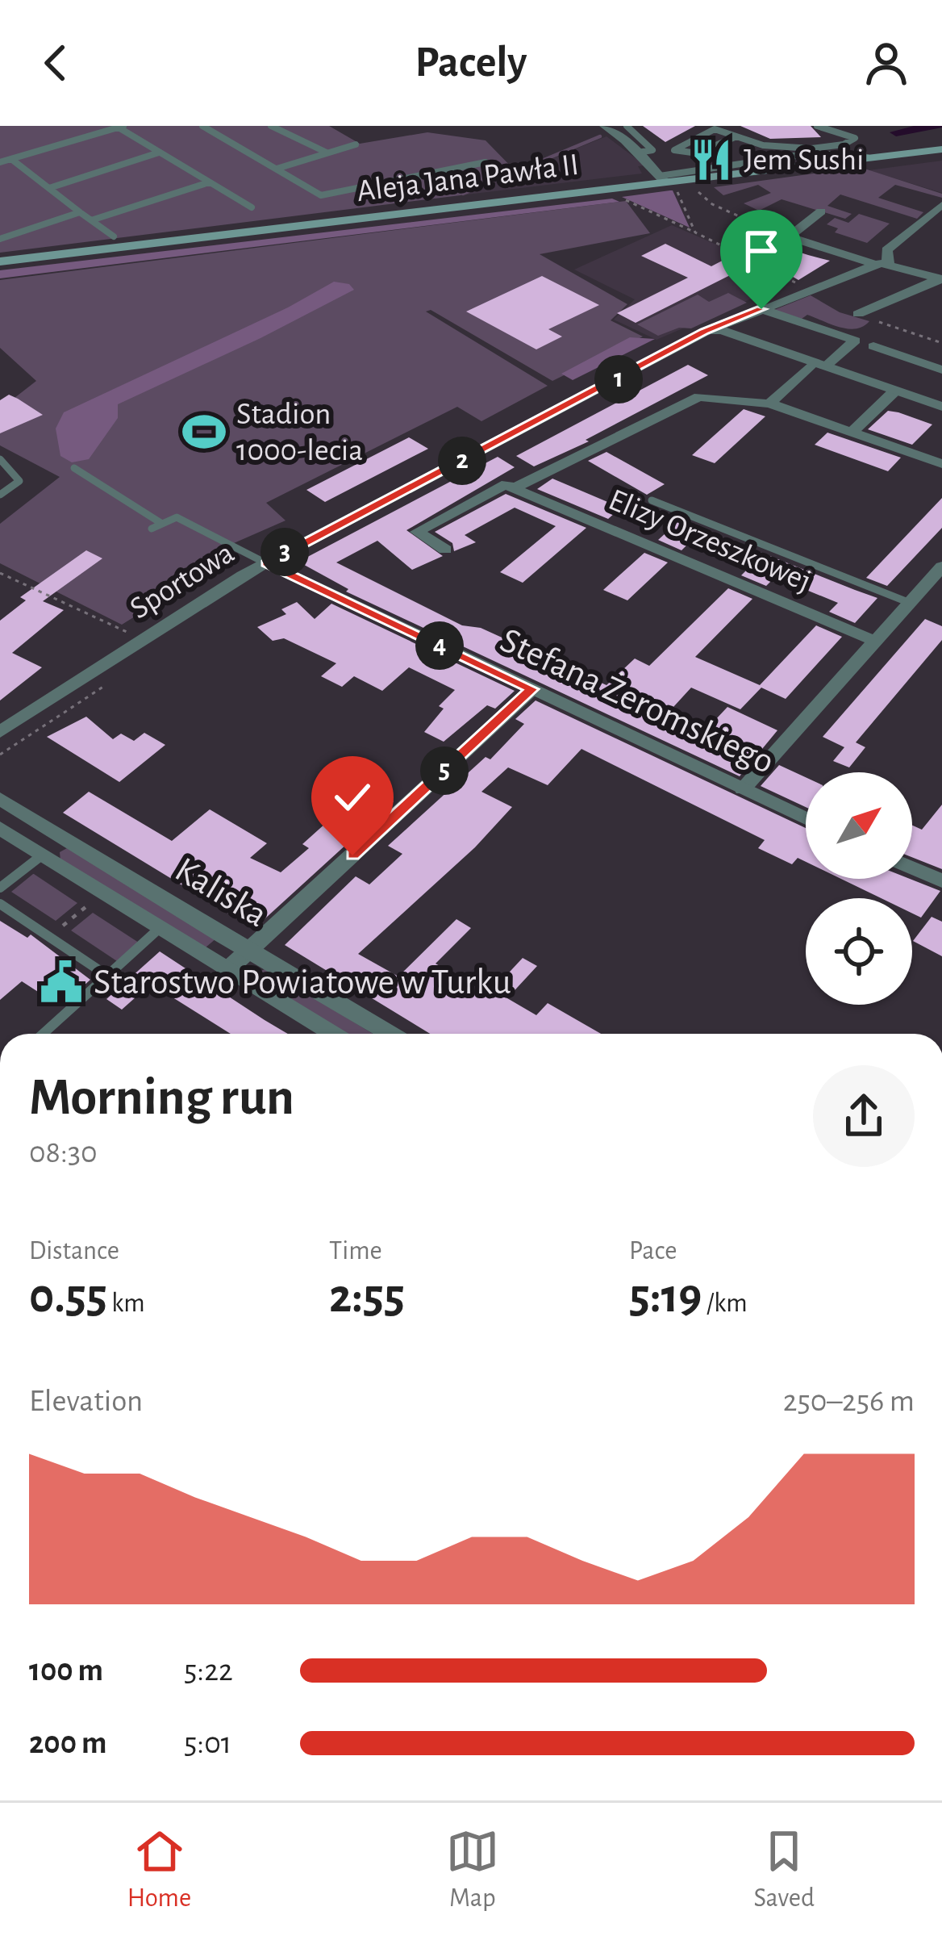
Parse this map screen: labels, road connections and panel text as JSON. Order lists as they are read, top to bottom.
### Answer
{
  "streets": {
    "main road": ["Aleja Jana Pawła II"],
    "street": [
      "Elizy Orzeszkowej",
      "Sportowa",
      "Stefana Żeromskiego",
      "Kaliska"
    ]
  },
  "crossings": [
    ["Sportowa", "Stefana Żeromskiego"]
  ],
  "places": {
    "restaurant": ["Jem Sushi"],
    "sports": ["Stadion 1000-lecia"],
    "public building": ["Starostwo Powiatowe w Turku"]
  },
  "north": "top right",
  "page": {
    "header": "Pacely",
    "pins": [
      "1",
      "2",
      "3",
      "4",
      "5"
    ],
    "heading": ["Morning run", "08:30"],
    "stats": [
      ["Distance", "0.55 km"],
      ["Time", "2:55"],
      ["Pace", "5:19 /km"]
    ],
    "chart": ["Elevation", "250–256 m"],
    "list": [
      {
        "name": "100 m",
        "note": "5:22"
      },
      {
        "name": "200 m",
        "note": "5:01"
      }
    ],
    "tabs": ["Home", "Map", "Saved"]
  }
}
